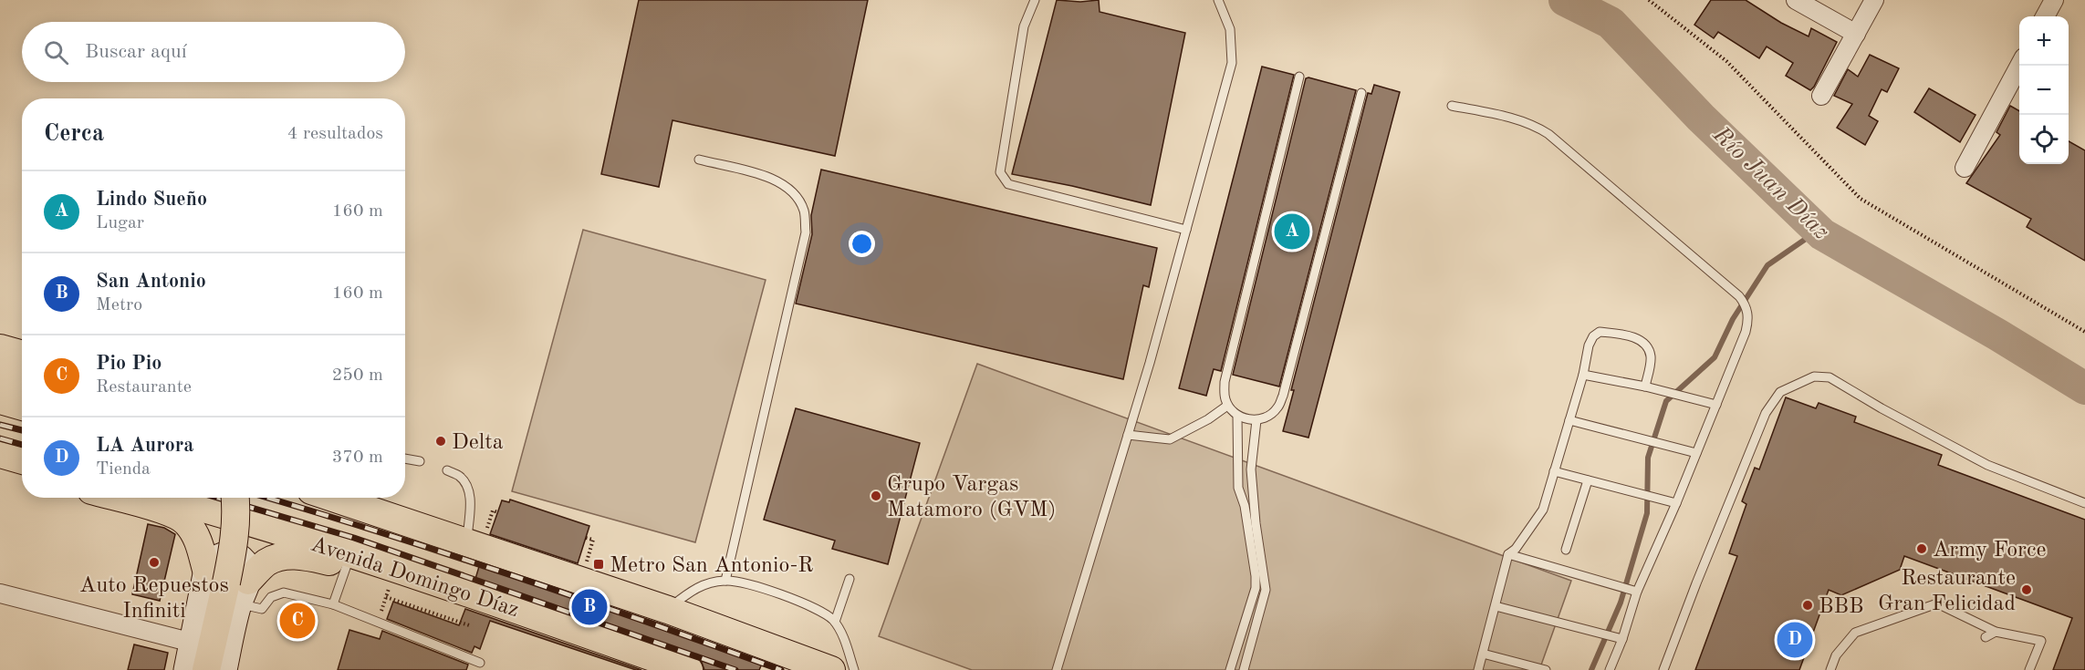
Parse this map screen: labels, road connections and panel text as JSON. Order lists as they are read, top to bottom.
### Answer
{
  "streets": {
    "main road": ["Avenida Domingo Díaz"]
  },
  "water": ["Río Juan Díaz"],
  "places": {
    "other": [
      "Delta",
      "Grupo Vargas Matamoro (GVM)",
      "Army Force",
      "Auto Repuestos Infiniti",
      "Restaurante Gran Felicidad",
      "BBB"
    ],
    "transit": ["Metro San Antonio-R"]
  },
  "page": {
    "map_buttons": ["+", "−"],
    "search": "Buscar aquí",
    "heading": ["Cerca", "4 resultados"],
    "list": [
      {
        "mark": "A",
        "name": "Lindo Sueño",
        "note": "Lugar",
        "value": "160 m"
      },
      {
        "mark": "B",
        "name": "San Antonio",
        "note": "Metro",
        "value": "160 m"
      },
      {
        "mark": "C",
        "name": "Pio Pio",
        "note": "Restaurante",
        "value": "250 m"
      },
      {
        "mark": "D",
        "name": "LA Aurora",
        "note": "Tienda",
        "value": "370 m"
      }
    ],
    "pins": [
      "A",
      "B",
      "C",
      "D"
    ]
  }
}
